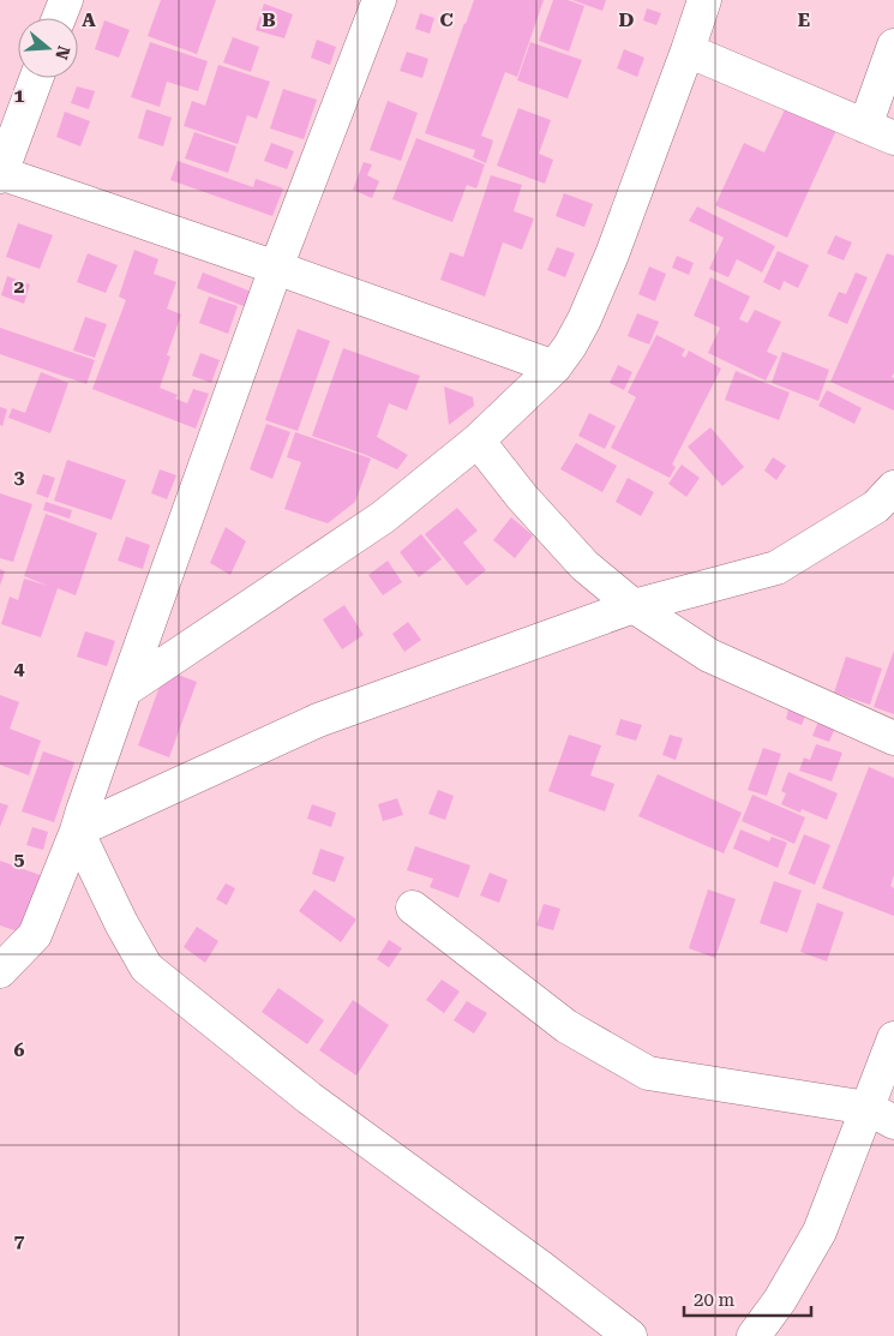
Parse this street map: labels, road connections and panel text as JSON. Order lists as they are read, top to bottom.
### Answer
{
  "scale_bar": "20 m",
  "north": "right",
  "grid": {
    "columns": [
      "A",
      "B",
      "C",
      "D",
      "E"
    ],
    "rows": [
      "1",
      "2",
      "3",
      "4",
      "5",
      "6",
      "7"
    ]
  }
}
